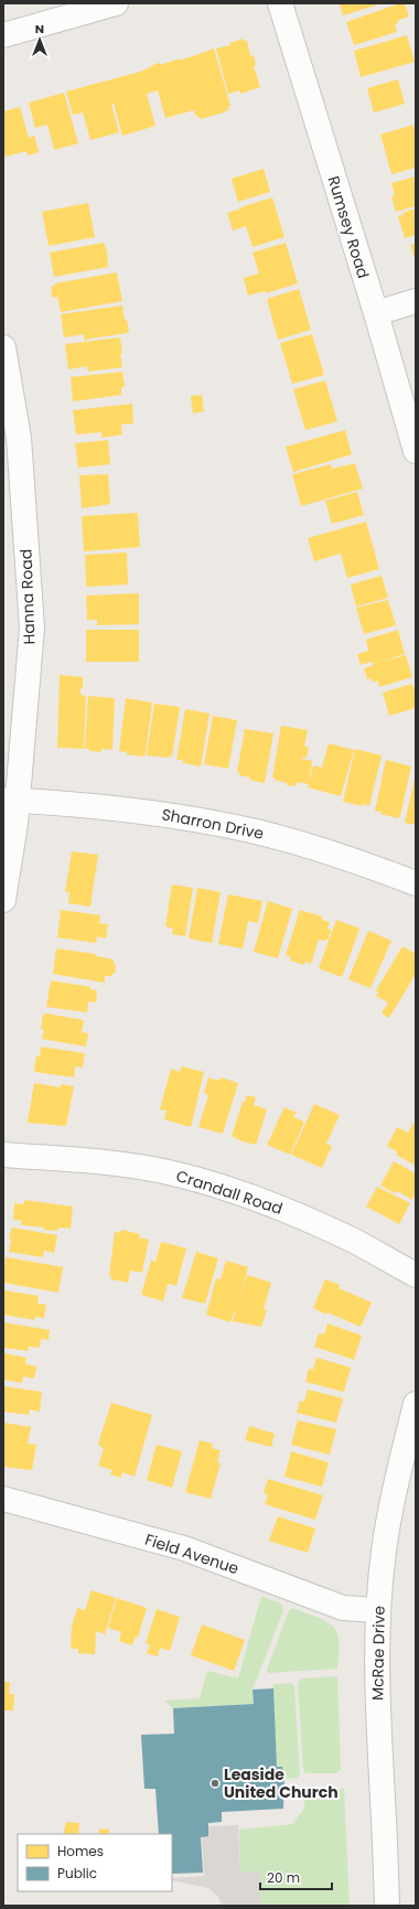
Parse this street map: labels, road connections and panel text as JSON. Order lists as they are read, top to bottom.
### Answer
{
  "streets": {
    "street": [
      "Rumsey Road",
      "Hanna Road",
      "Sharron Drive",
      "Crandall Road",
      "Field Avenue",
      "McRae Drive"
    ]
  },
  "crossings": [
    ["Hanna Road", "Sharron Drive"],
    ["Field Avenue", "McRae Drive"]
  ],
  "places": ["Leaside United Church"],
  "legend": ["Homes", "Public"],
  "scale_bar": "20 m",
  "north": "top"
}
